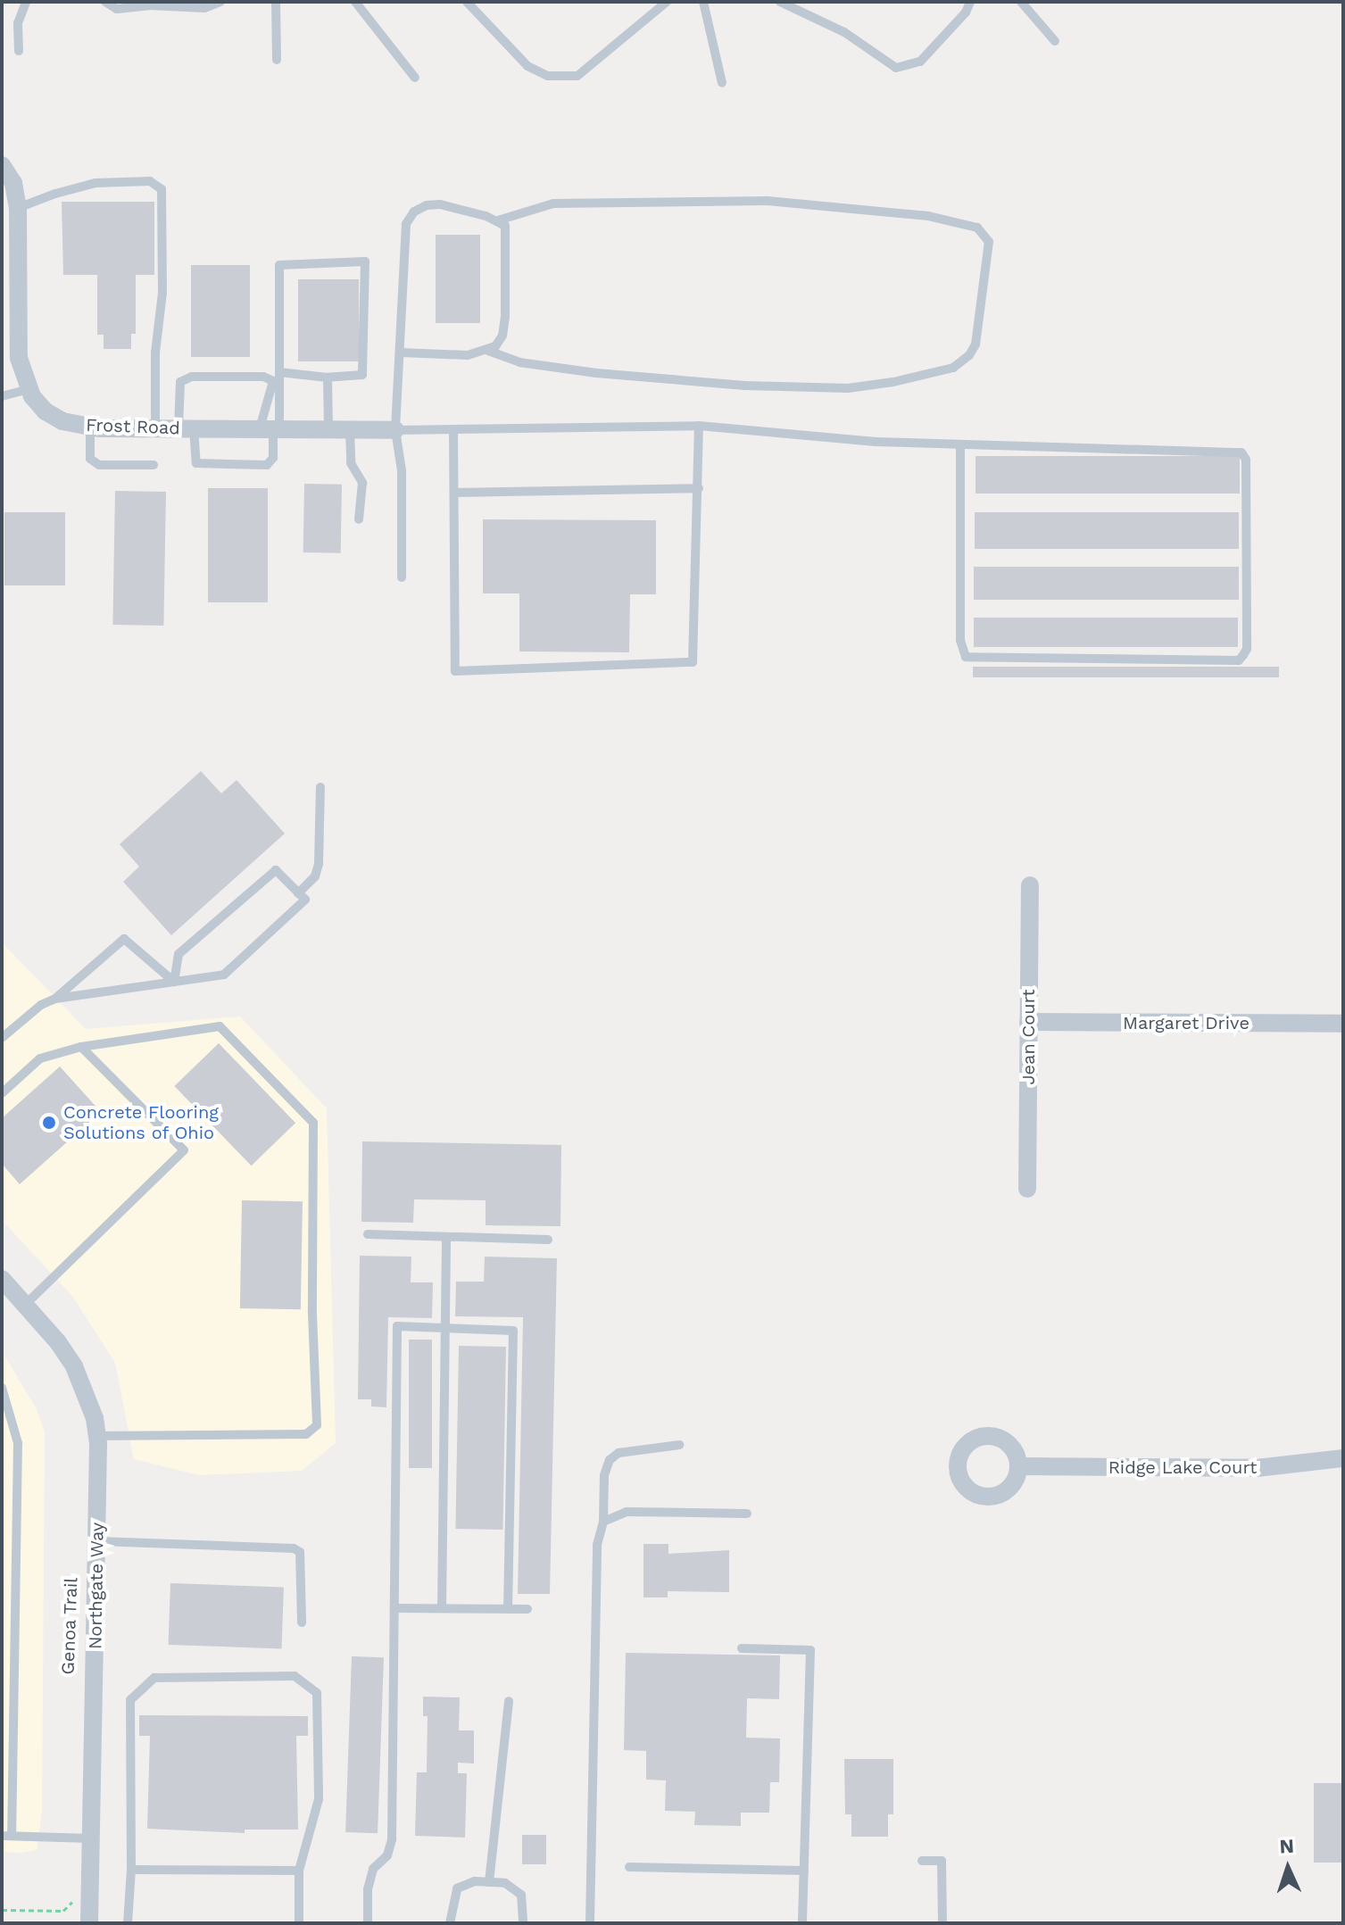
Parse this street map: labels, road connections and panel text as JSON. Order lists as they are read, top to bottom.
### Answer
{
  "streets": {
    "street": [
      "Frost Road",
      "Margaret Drive",
      "Jean Court",
      "Ridge Lake Court",
      "Northgate Way"
    ]
  },
  "crossings": [
    ["Margaret Drive", "Jean Court"]
  ],
  "places": ["Concrete Flooring Solutions of Ohio"],
  "north": "top"
}
